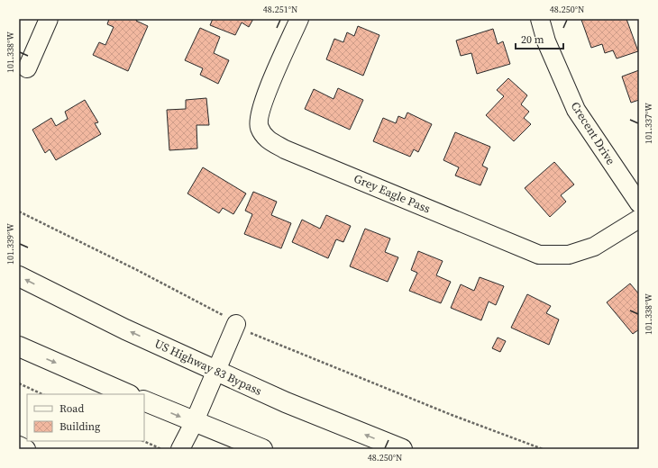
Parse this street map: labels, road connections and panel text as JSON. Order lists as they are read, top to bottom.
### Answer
{
  "streets": {
    "highway": ["US Highway 83 Bypass"],
    "street": ["Crecent Drive", "Grey Eagle Pass"]
  },
  "legend": ["Road", "Building"],
  "scale_bar": "20 m",
  "coordinates": [
    "48.251°N",
    "48.250°N",
    "101.338°W",
    "101.337°W",
    "101.339°W"
  ]
}
